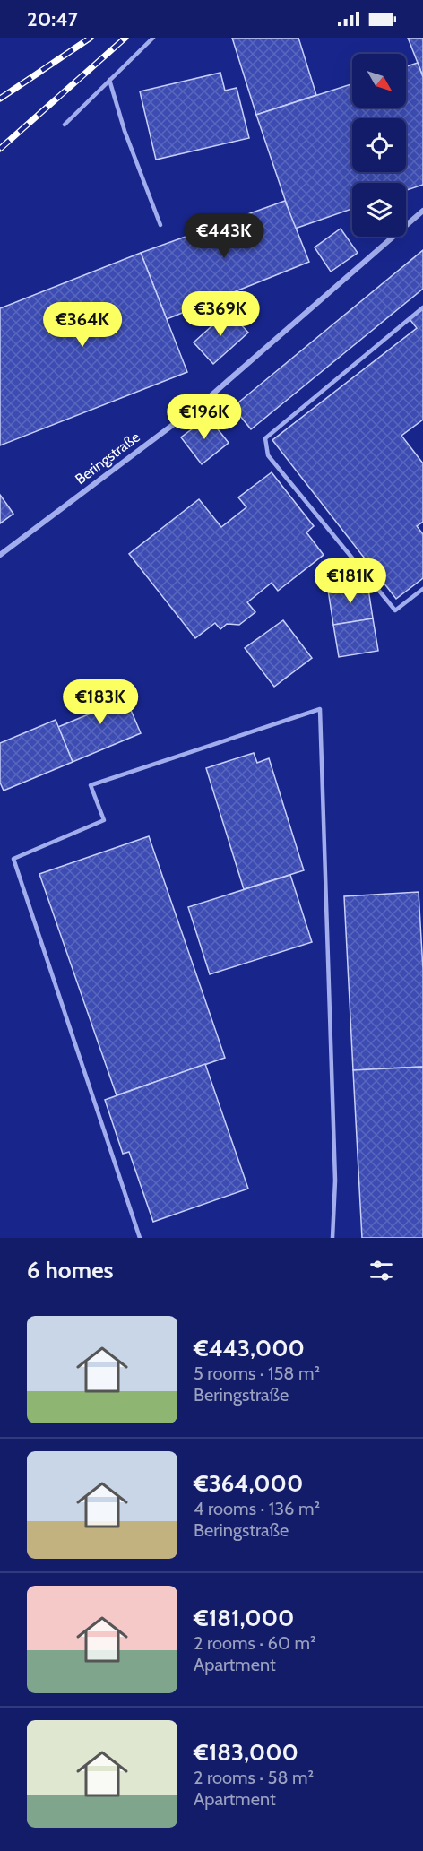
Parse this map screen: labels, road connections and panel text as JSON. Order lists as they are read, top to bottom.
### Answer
{
  "streets": {
    "street": ["Beringstraße"]
  },
  "north": "bottom right",
  "page": {
    "status": "20:47",
    "price": [
      "€443K",
      "€369K",
      "€364K",
      "€196K",
      "€181K",
      "€183K"
    ],
    "heading": "6 homes",
    "list": [
      {
        "name": "€443,000",
        "note": "5 rooms · 158 m² · Beringstraße"
      },
      {
        "name": "€364,000",
        "note": "4 rooms · 136 m² · Beringstraße"
      },
      {
        "name": "€181,000",
        "note": "2 rooms · 60 m² · Apartment"
      },
      {
        "name": "€183,000",
        "note": "2 rooms · 58 m² · Apartment"
      }
    ]
  }
}
